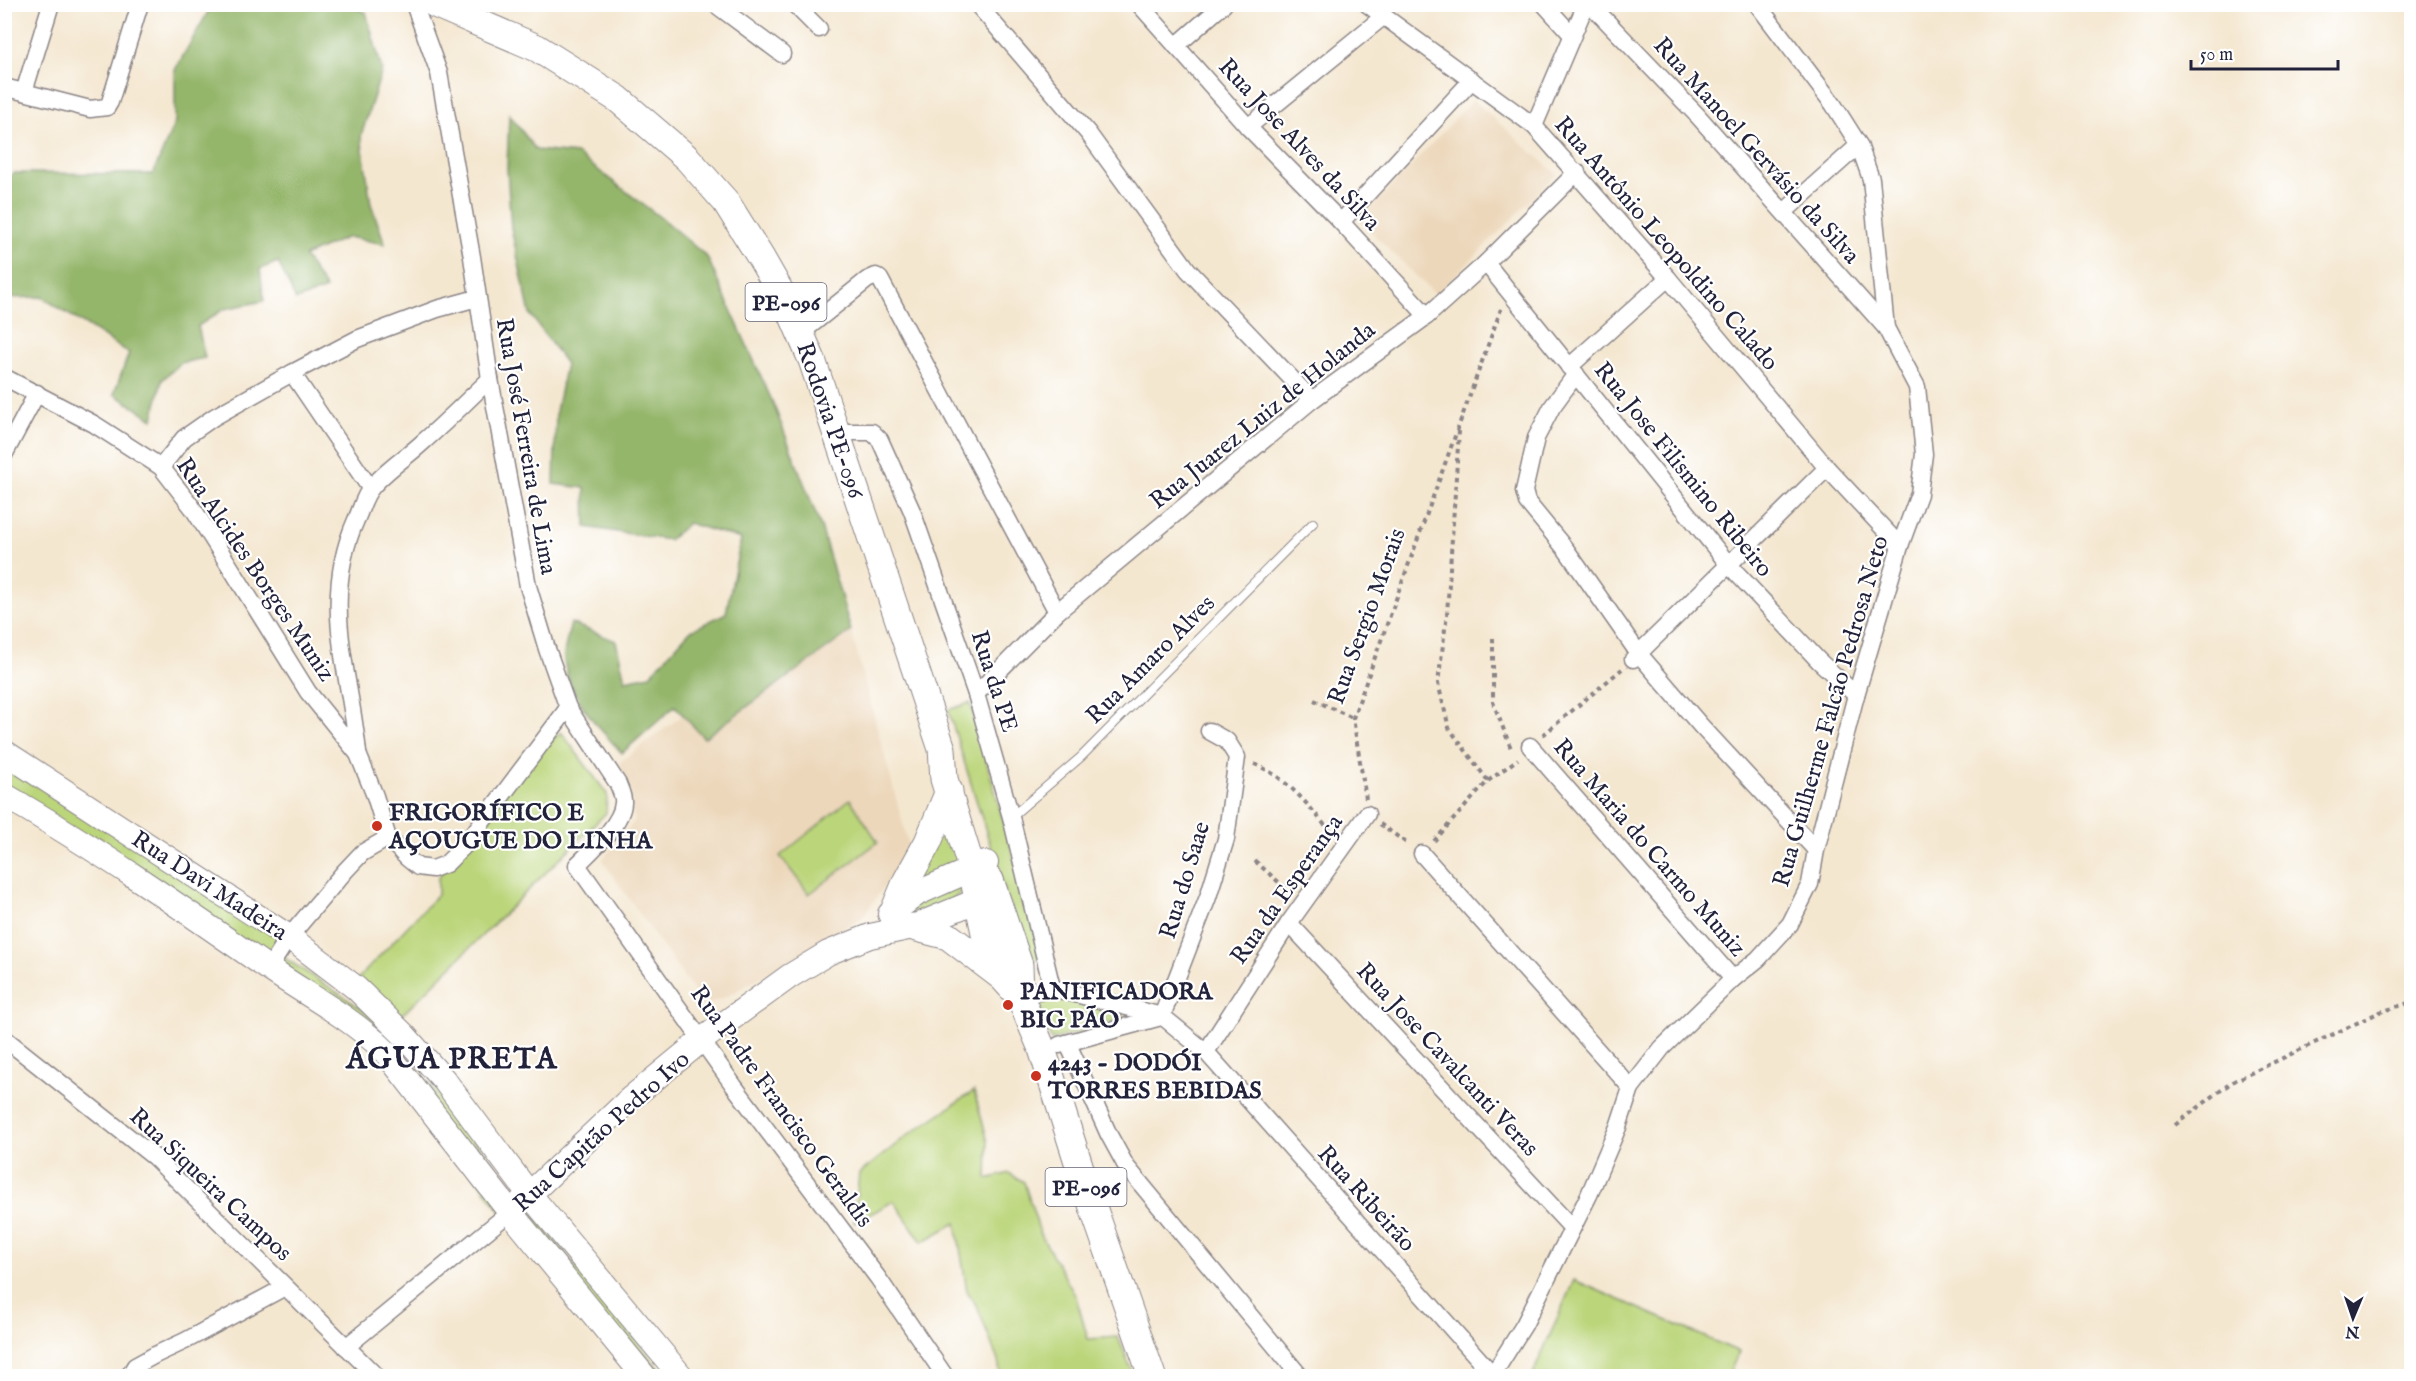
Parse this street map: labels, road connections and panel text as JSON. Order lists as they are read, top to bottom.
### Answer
{
  "streets": {
    "main road": [
      "PE-096",
      "Rodovia PE-096",
      "Rua Davi Madeira",
      "Rua Capitão Pedro Ivo"
    ],
    "street": [
      "Rua Jose Alves da Silva",
      "Rua Manoel Gervásio da Silva",
      "Rua Antônio Leopoldino Calado",
      "Rua Juarez Luiz de Holanda",
      "Rua José Ferreira de Lima",
      "Rua Jose Filismino Ribeiro",
      "Rua Alcides Borges Muniz",
      "Rua da PE",
      "Rua Guilherme Falcão Pedrosa Neto",
      "Rua Maria do Carmo Muniz",
      "Rua do Saae",
      "Rua da Esperança",
      "Rua Jose Cavalcanti Veras",
      "Rua Padre Francisco Geraldis",
      "Rua Siqueira Campos",
      "Rua Ribeirão"
    ],
    "lane": ["Rua Amaro Alves"],
    "path": ["Rua Sergio Morais"]
  },
  "crossings": [
    ["Rua Jose Alves da Silva", "Rua Juarez Luiz de Holanda"],
    ["Rua Manoel Gervásio da Silva", "Rua Guilherme Falcão Pedrosa Neto"],
    ["Rua Antônio Leopoldino Calado", "Rua Juarez Luiz de Holanda"],
    ["Rua Antônio Leopoldino Calado", "Rua Guilherme Falcão Pedrosa Neto"],
    ["PE-096", "Rodovia PE-096"],
    ["PE-096", "Rua Capitão Pedro Ivo"],
    ["Rua Juarez Luiz de Holanda", "Rua Jose Filismino Ribeiro"],
    ["Rua Juarez Luiz de Holanda", "Rua da PE"],
    ["Rodovia PE-096", "Rua da PE"],
    ["Rua José Ferreira de Lima", "Rua Padre Francisco Geraldis"],
    ["Rua Jose Filismino Ribeiro", "Rua Sergio Morais"],
    ["Rua Jose Filismino Ribeiro", "Rua Guilherme Falcão Pedrosa Neto"],
    ["Rua Sergio Morais", "Rua da Esperança"],
    ["Rua Amaro Alves", "Rua da PE"],
    ["Rua Guilherme Falcão Pedrosa Neto", "Rua Maria do Carmo Muniz"],
    ["Rua Guilherme Falcão Pedrosa Neto", "Rua Jose Cavalcanti Veras"],
    ["Rua Guilherme Falcão Pedrosa Neto", "Rua Ribeirão"],
    ["Rua do Saae", "Rua Ribeirão"],
    ["Rua Davi Madeira", "Rua Capitão Pedro Ivo"],
    ["Rua da Esperança", "Rua Jose Cavalcanti Veras"],
    ["Rua da Esperança", "Rua Ribeirão"],
    ["Rua Padre Francisco Geraldis", "Rua Capitão Pedro Ivo"],
    ["Rua Capitão Pedro Ivo", "Rua Siqueira Campos"]
  ],
  "districts": ["ÁGUA PRETA"],
  "places": ["FRIGORÍFICO E AÇOUGUE DO LINHA", "PANIFICADORA BIG PÃO", "4243 - DODÓI TORRES BEBIDAS"],
  "scale_bar": "50 m",
  "north": "bottom"
}
